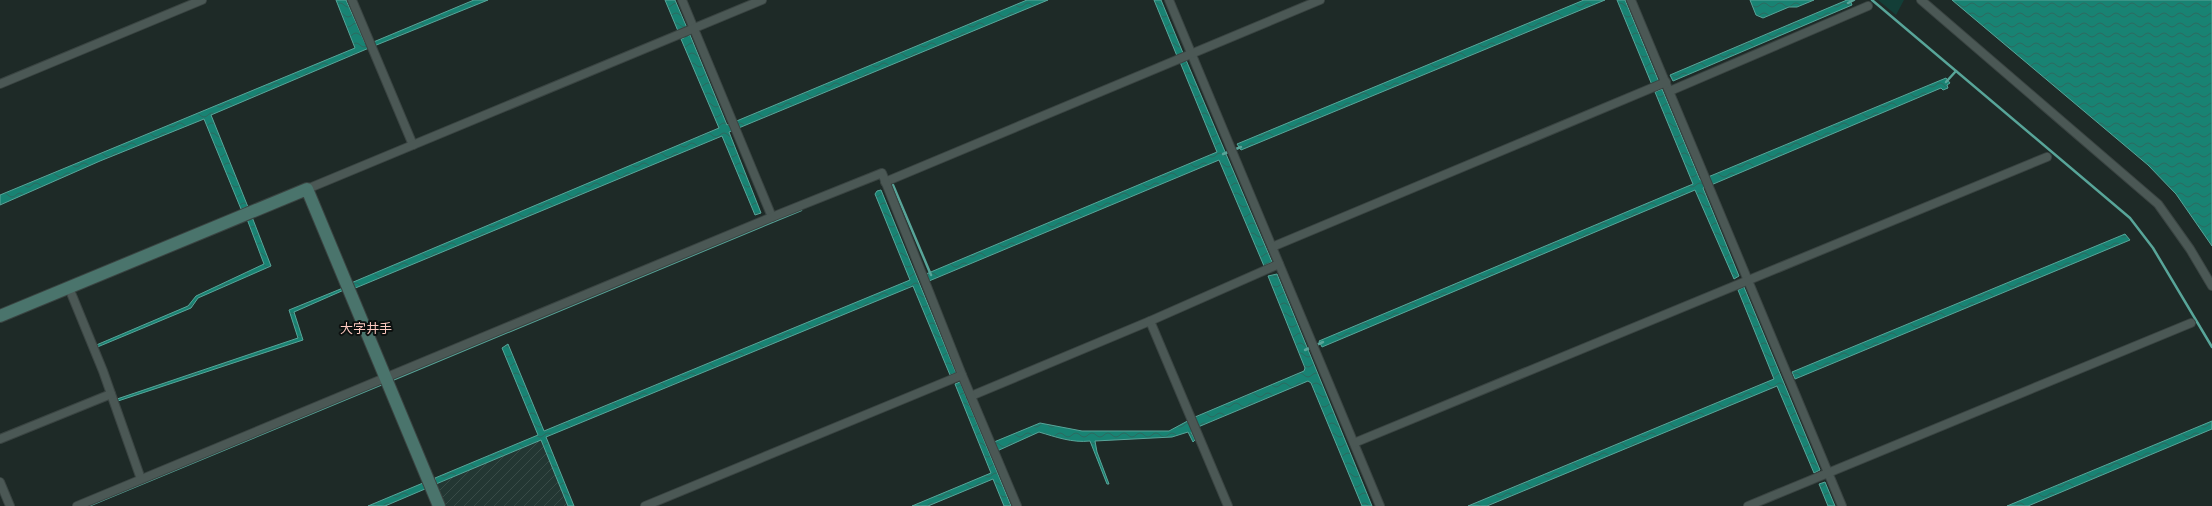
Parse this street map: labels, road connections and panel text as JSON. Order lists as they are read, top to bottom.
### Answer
{
  "districts": ["大字井手"]
}
